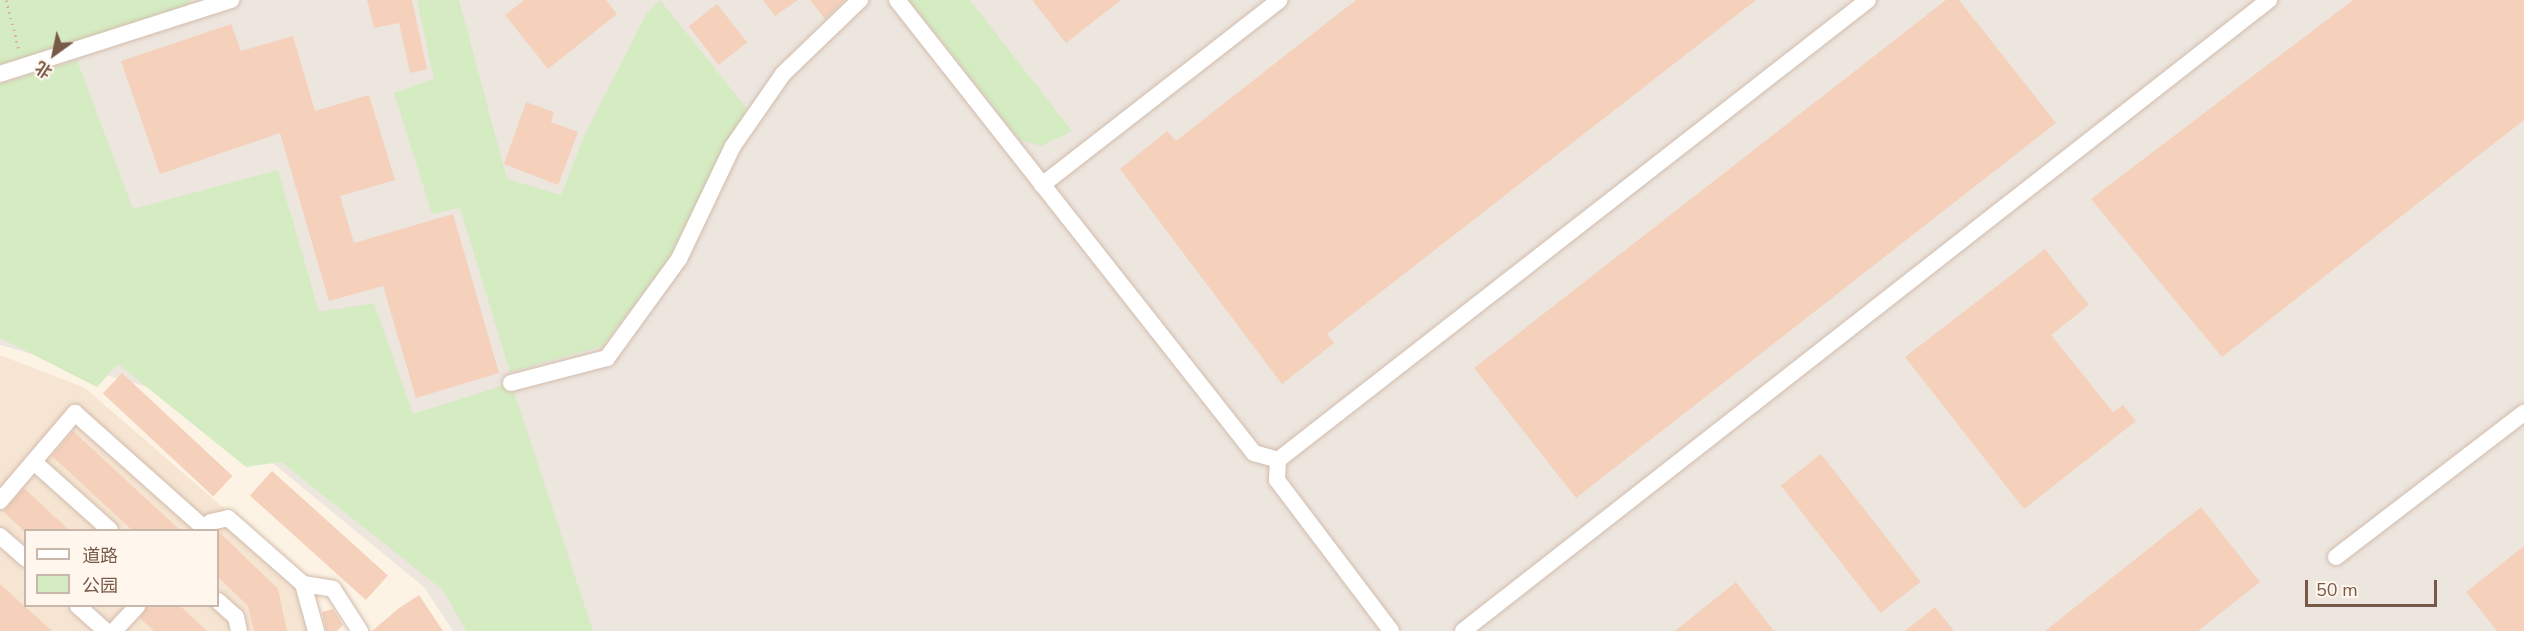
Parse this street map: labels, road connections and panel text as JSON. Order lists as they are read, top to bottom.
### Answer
{
  "legend": ["道路", "公园"],
  "scale_bar": "50 m",
  "north": "bottom left"
}
